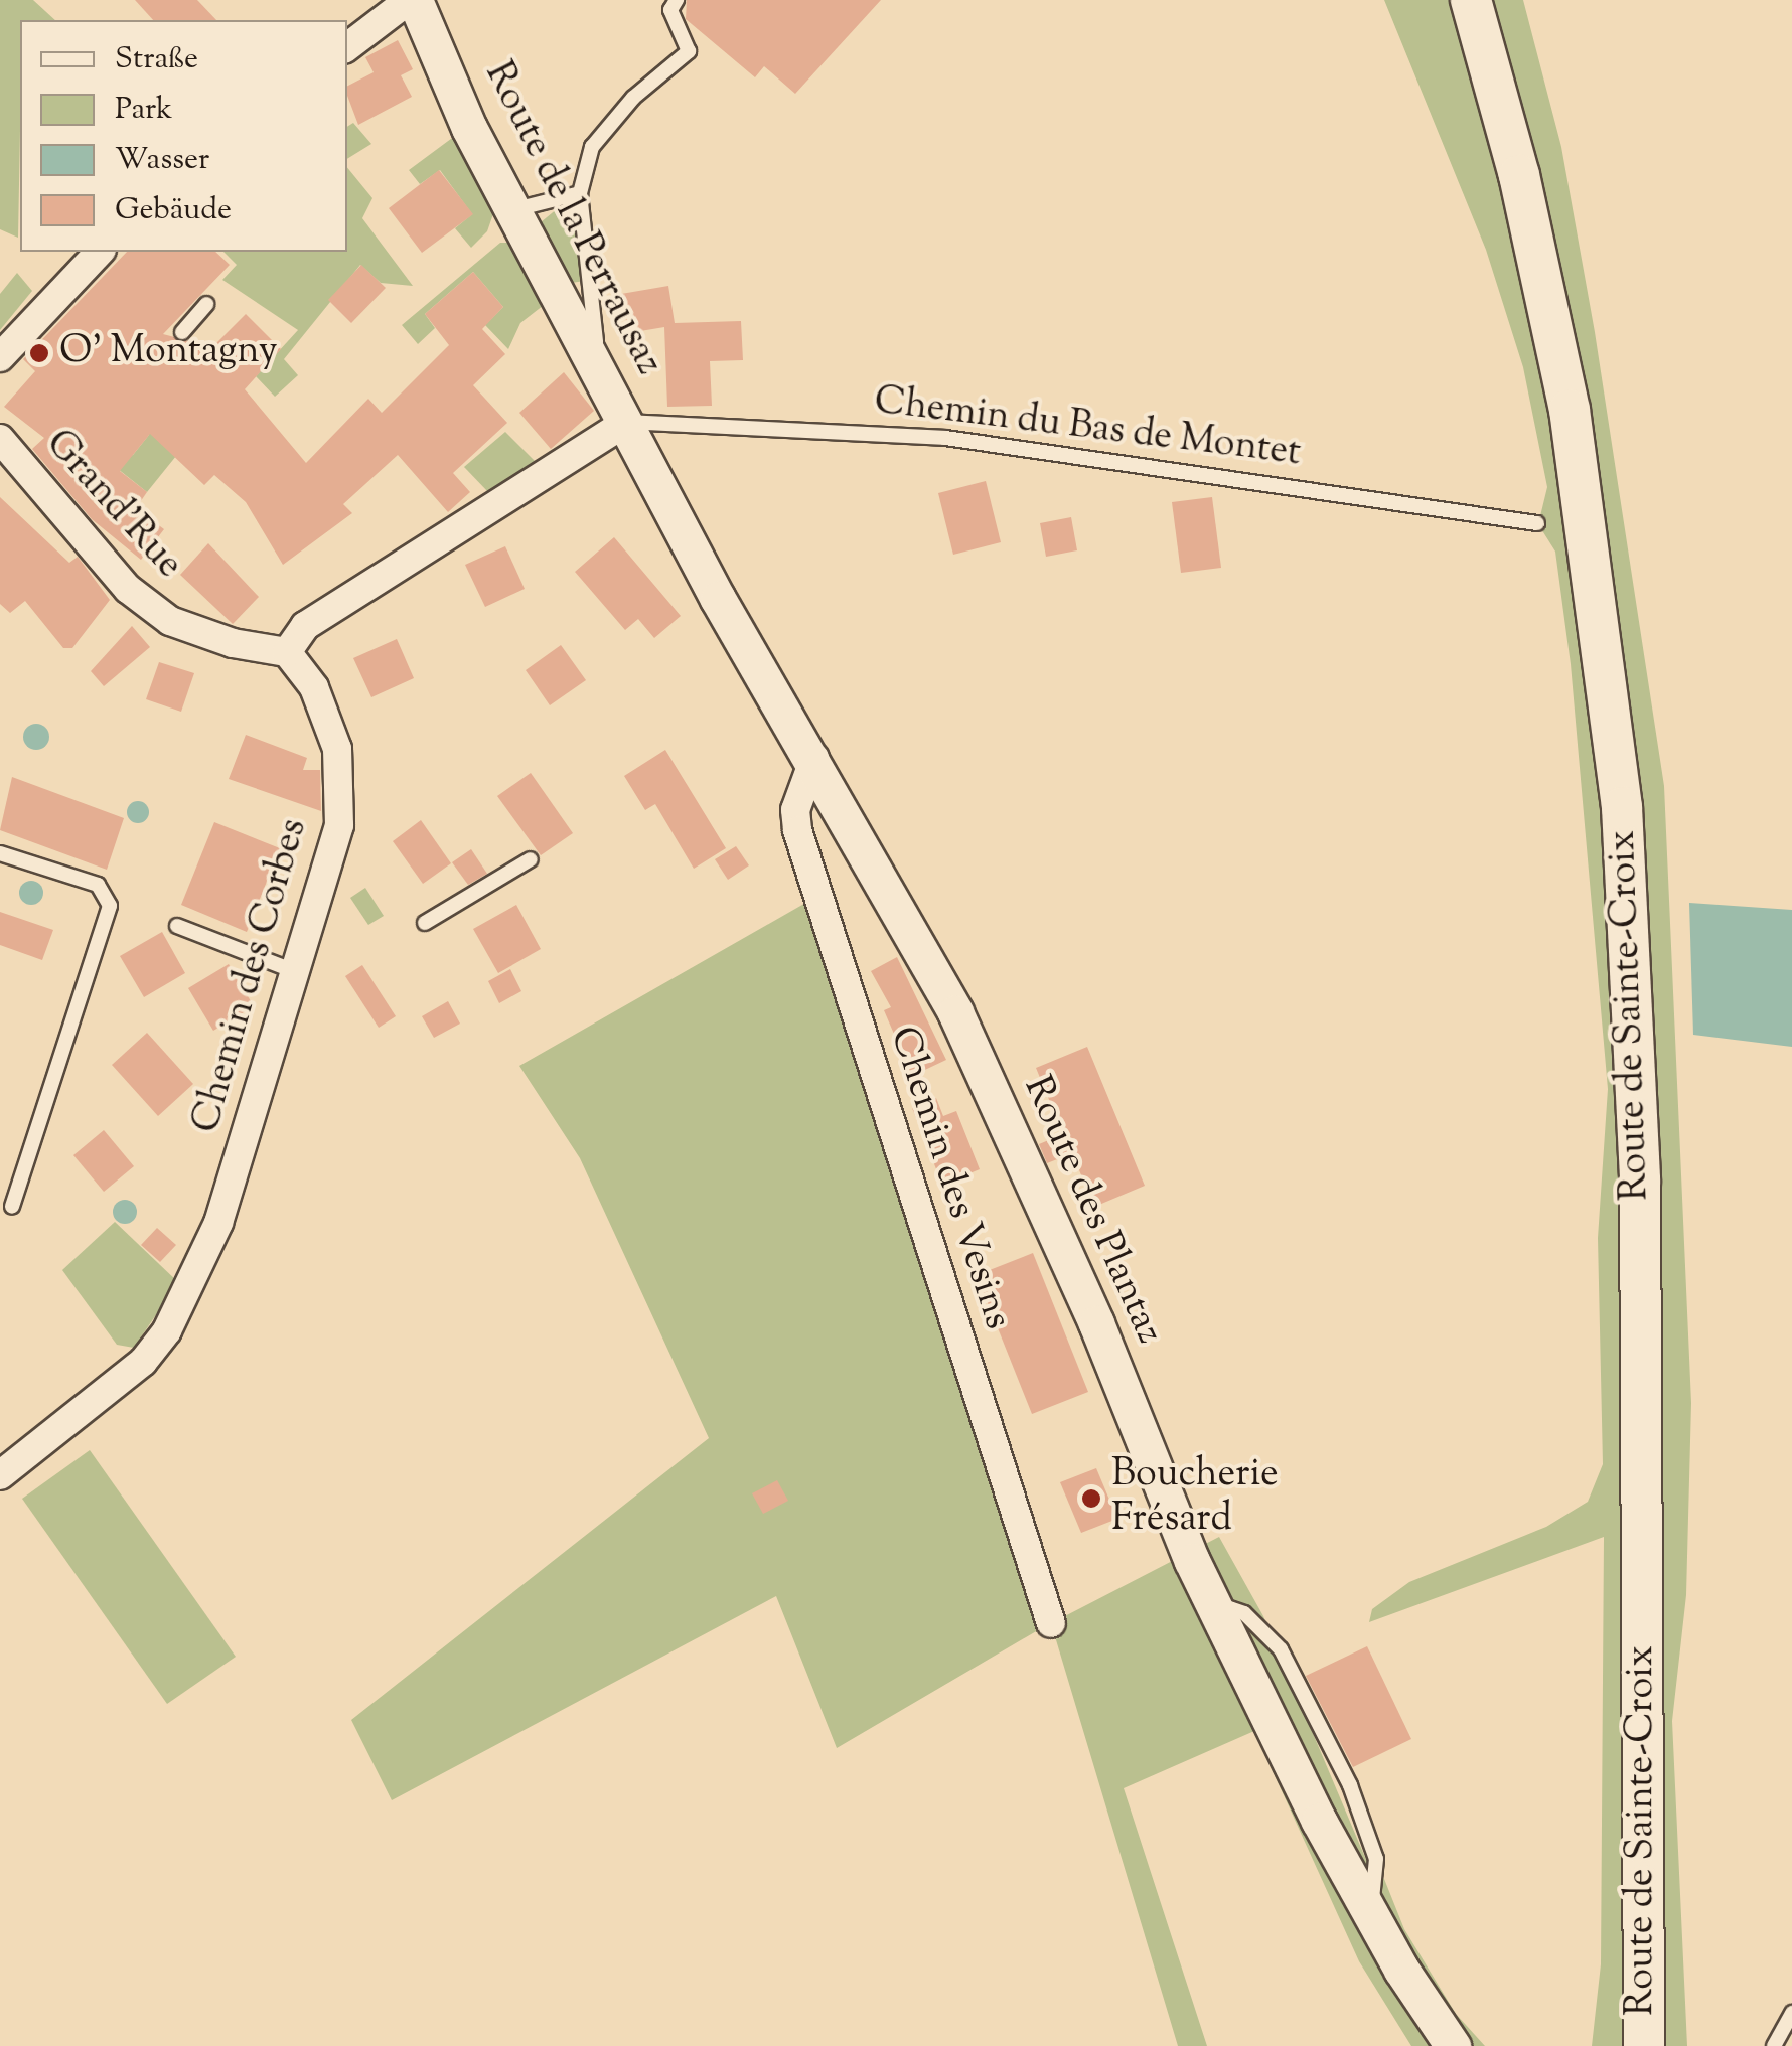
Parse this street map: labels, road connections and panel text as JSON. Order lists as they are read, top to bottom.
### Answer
{
  "streets": {
    "main road": ["Route de Sainte-Croix"],
    "street": [
      "Route de la Perrausaz",
      "Grand'Rue",
      "Chemin des Corbes",
      "Chemin des Vesins",
      "Route des Plantaz"
    ],
    "lane": ["Chemin du Bas de Montet"]
  },
  "crossings": [
    ["Route de la Perrausaz", "Chemin du Bas de Montet"],
    ["Route de la Perrausaz", "Route des Plantaz"],
    ["Chemin du Bas de Montet", "Route des Plantaz"],
    ["Grand'Rue", "Chemin des Corbes"],
    ["Chemin des Vesins", "Route des Plantaz"]
  ],
  "places": ["O' Montagny", "Boucherie Frésard"],
  "legend": [
    "Straße",
    "Park",
    "Wasser",
    "Gebäude"
  ]
}
